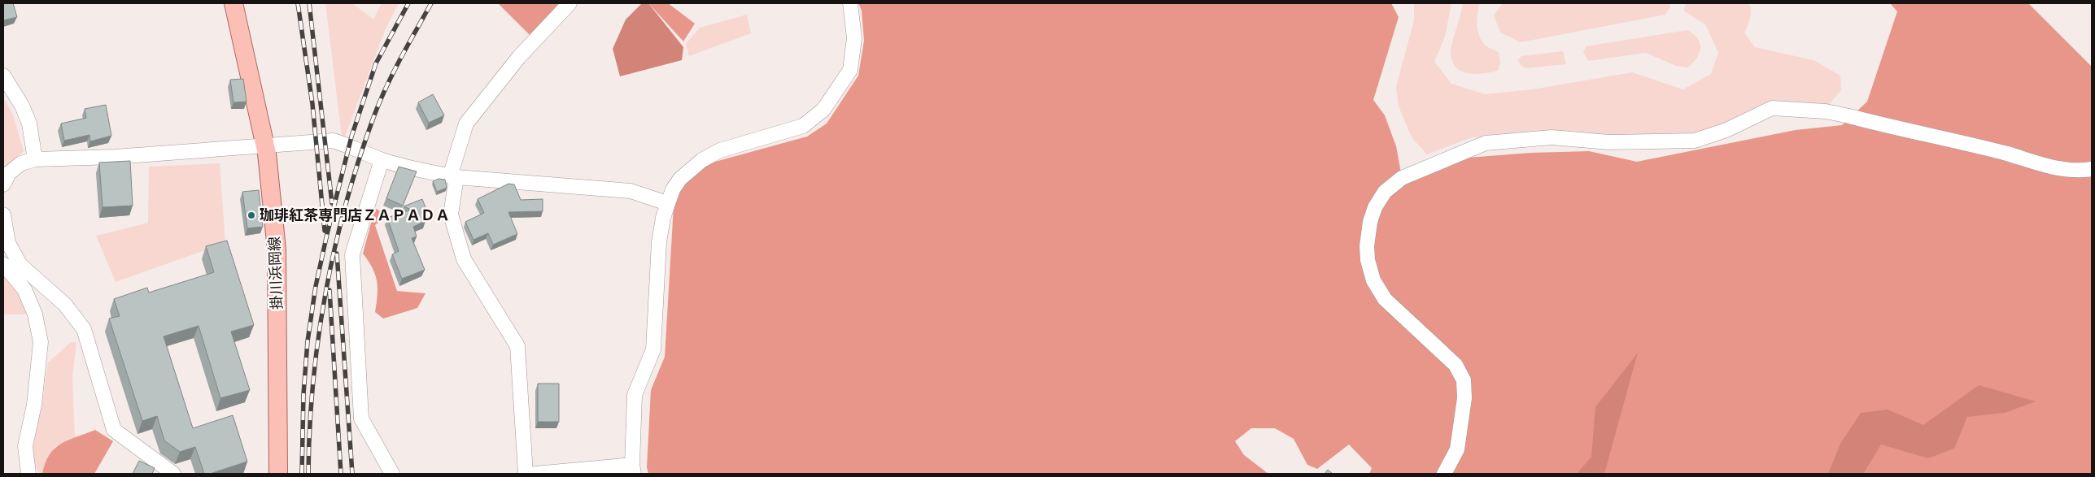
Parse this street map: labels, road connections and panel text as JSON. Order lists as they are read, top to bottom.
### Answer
{
  "streets": {
    "main road": ["掛川浜岡線"]
  },
  "places": ["珈琲紅茶専門店ＺＡＰＡＤＡ"]
}
